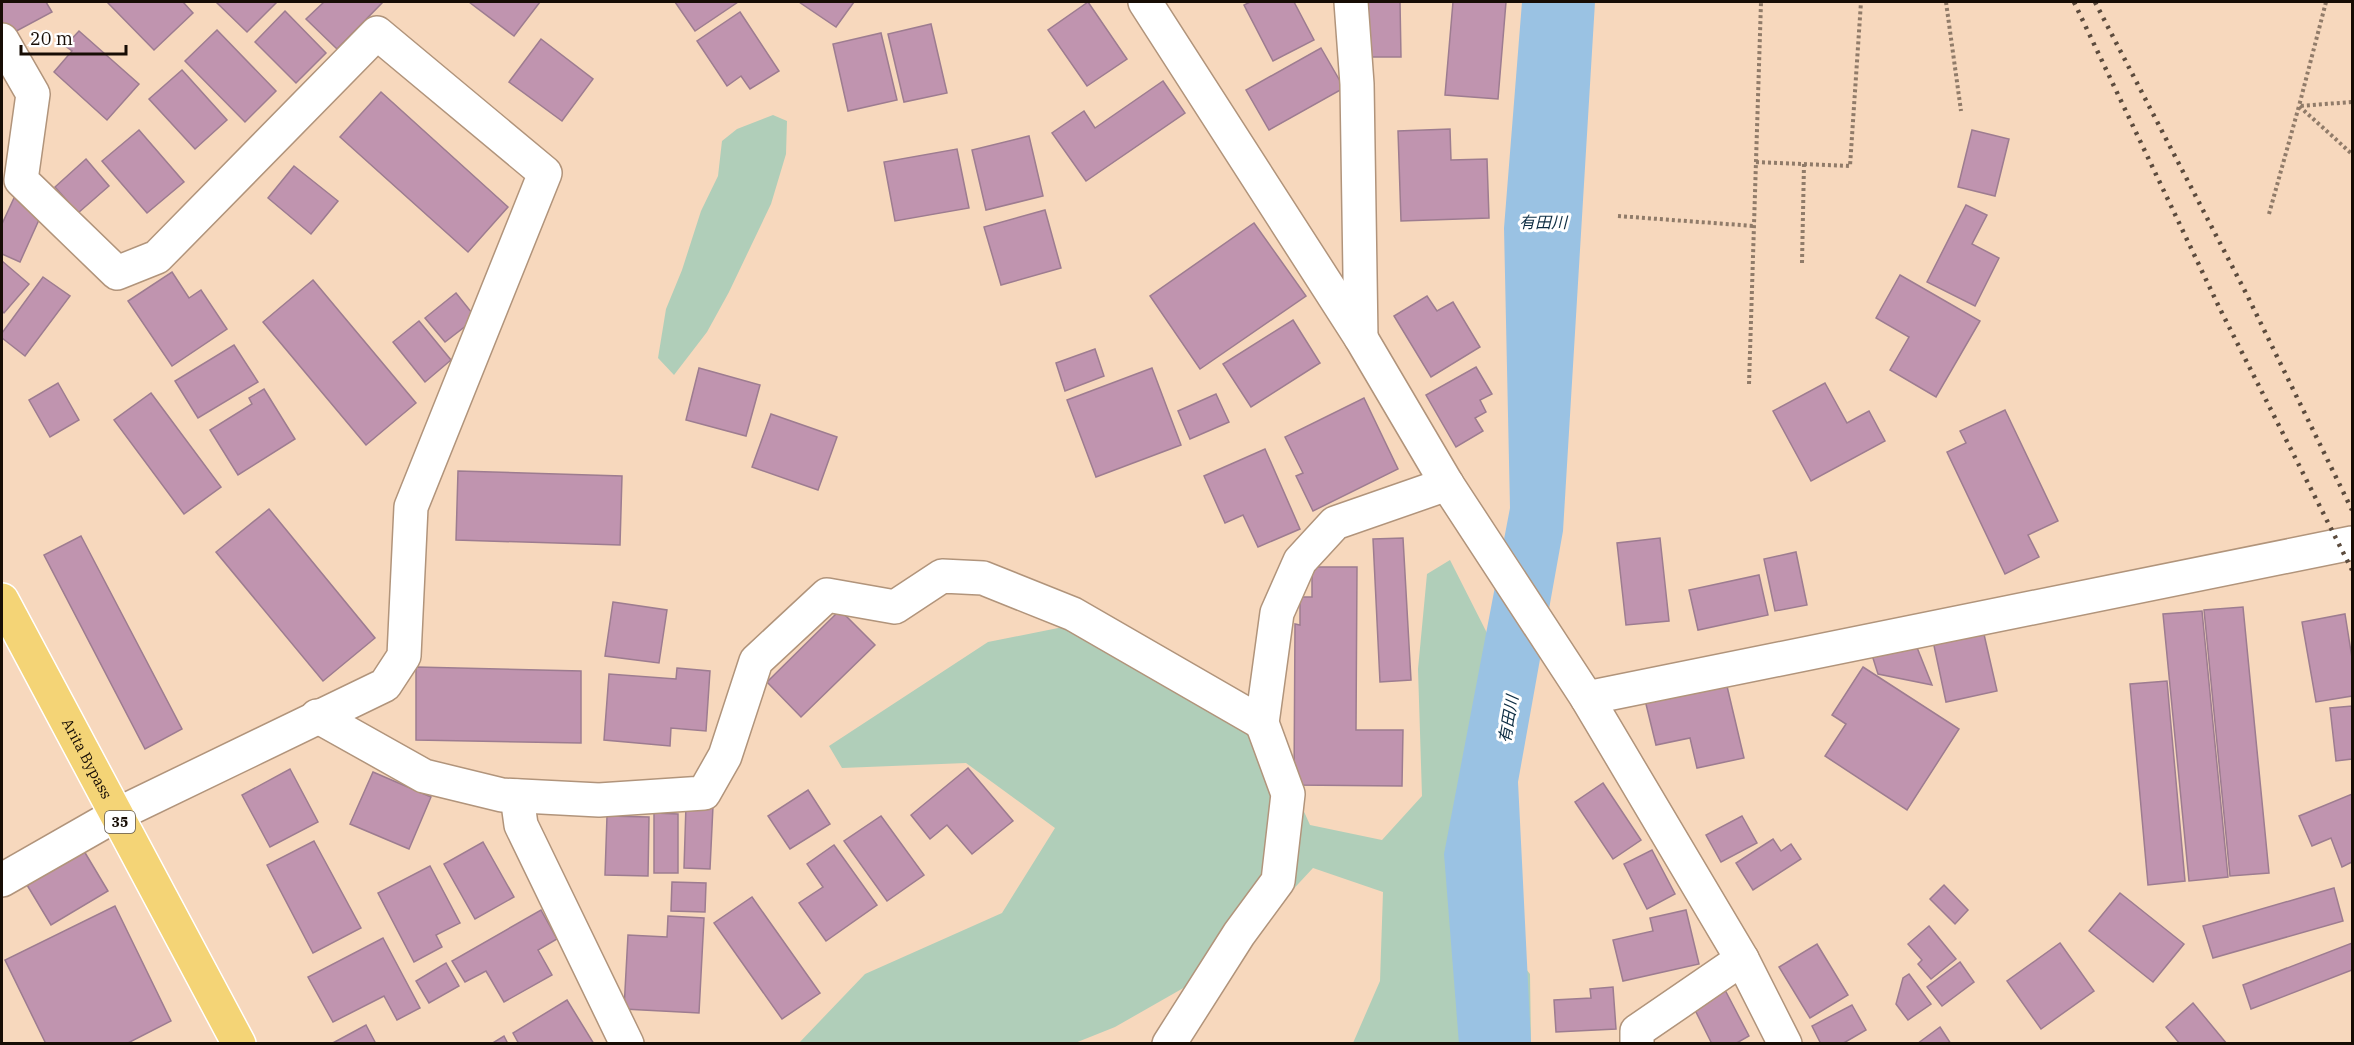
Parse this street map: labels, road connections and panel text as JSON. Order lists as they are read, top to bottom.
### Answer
{
  "streets": {
    "highway": ["Arita Bypass", "35"]
  },
  "water": ["有田川"],
  "scale_bar": "20 m"
}
